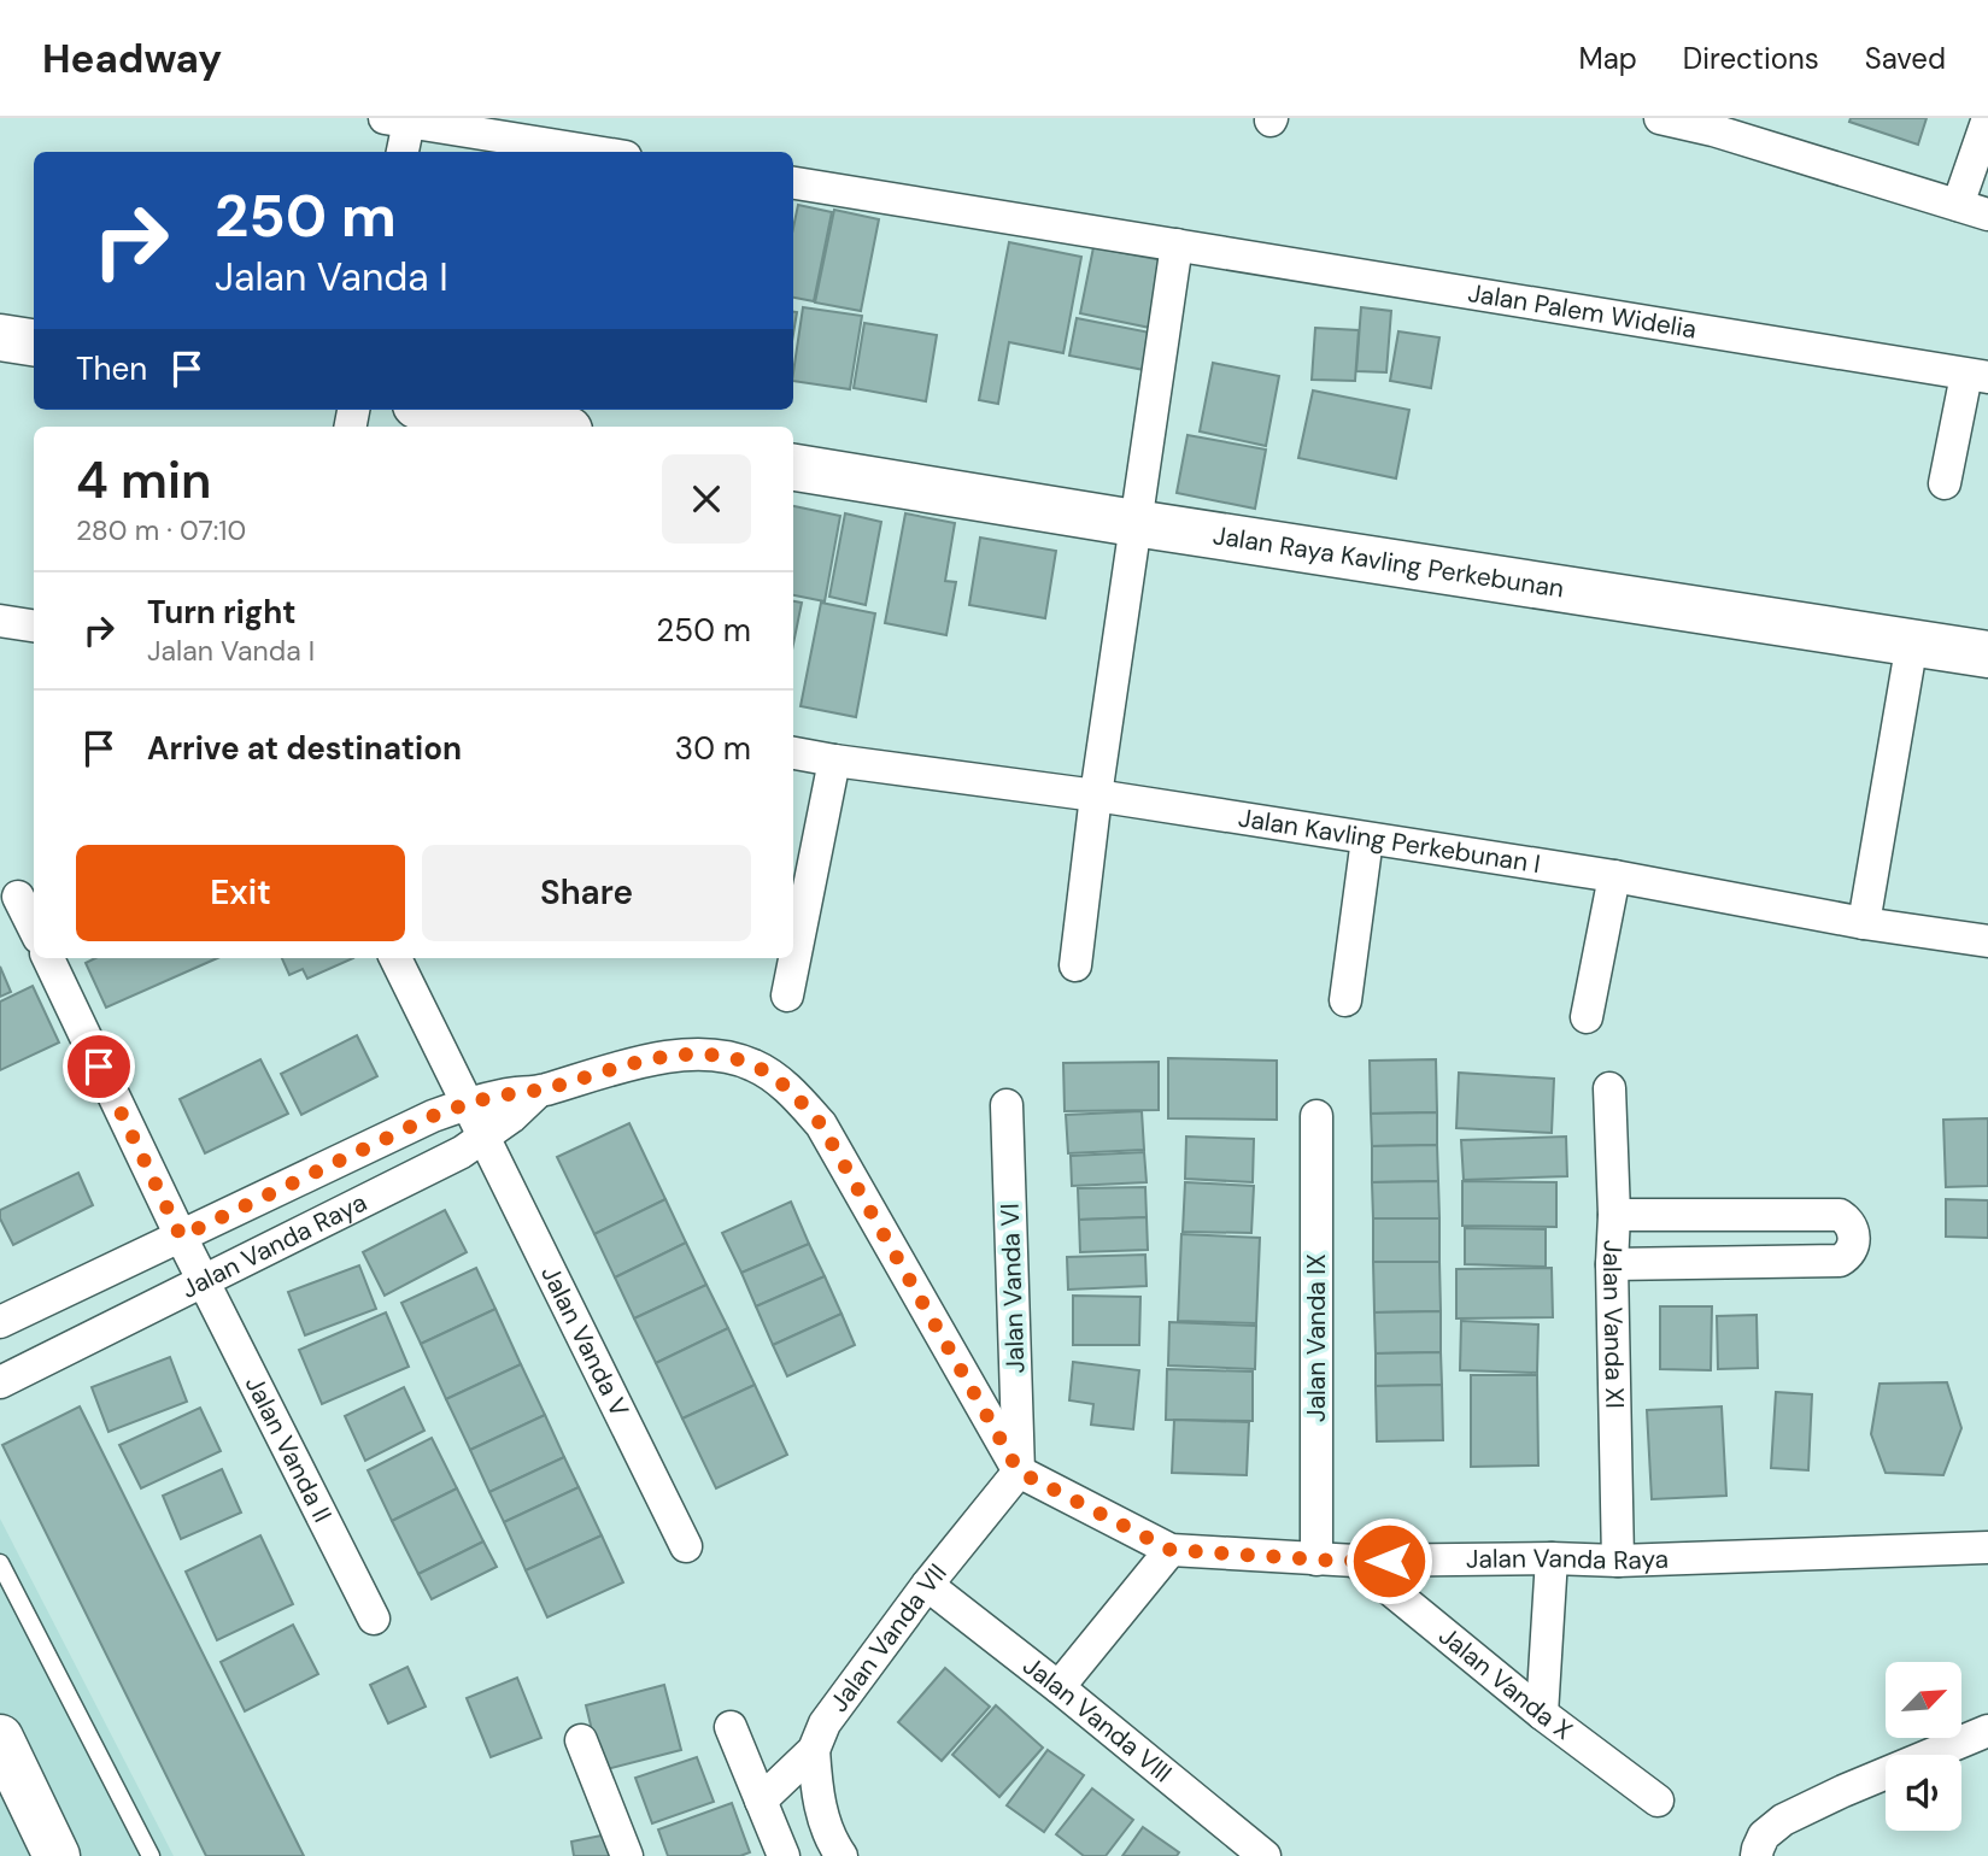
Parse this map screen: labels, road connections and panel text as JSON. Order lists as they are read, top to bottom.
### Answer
{
  "streets": {
    "street": [
      "Jalan Palem Widelia",
      "Jalan Raya Kavling Perkebunan",
      "Jalan Kavling Perkebunan I",
      "Jalan Vanda Raya",
      "Jalan Vanda VI",
      "Jalan Vanda XI",
      "Jalan Vanda IX",
      "Jalan Vanda V",
      "Jalan Vanda II",
      "Jalan Vanda VII",
      "Jalan Vanda X",
      "Jalan Vanda VIII"
    ]
  },
  "crossings": [
    ["Jalan Vanda Raya", "Jalan Vanda VI"],
    ["Jalan Vanda Raya", "Jalan Vanda XI"],
    ["Jalan Vanda Raya", "Jalan Vanda IX"],
    ["Jalan Vanda Raya", "Jalan Vanda V"],
    ["Jalan Vanda Raya", "Jalan Vanda II"],
    ["Jalan Vanda Raya", "Jalan Vanda VII"],
    ["Jalan Vanda Raya", "Jalan Vanda X"],
    ["Jalan Vanda VI", "Jalan Vanda VII"],
    ["Jalan Vanda VII", "Jalan Vanda VIII"]
  ],
  "north": "top right",
  "page": {
    "header": "Headway",
    "nav": ["Map", "Directions", "Saved"],
    "turn": ["250 m", "Jalan Vanda I"],
    "then": "Then",
    "heading": ["4 min", "280 m · 07:10"],
    "list": [
      {
        "name": "Turn right",
        "note": "Jalan Vanda I",
        "value": "250 m"
      },
      {
        "name": "Arrive at destination",
        "value": "30 m"
      }
    ],
    "buttons": ["Exit", "Share"]
  }
}
